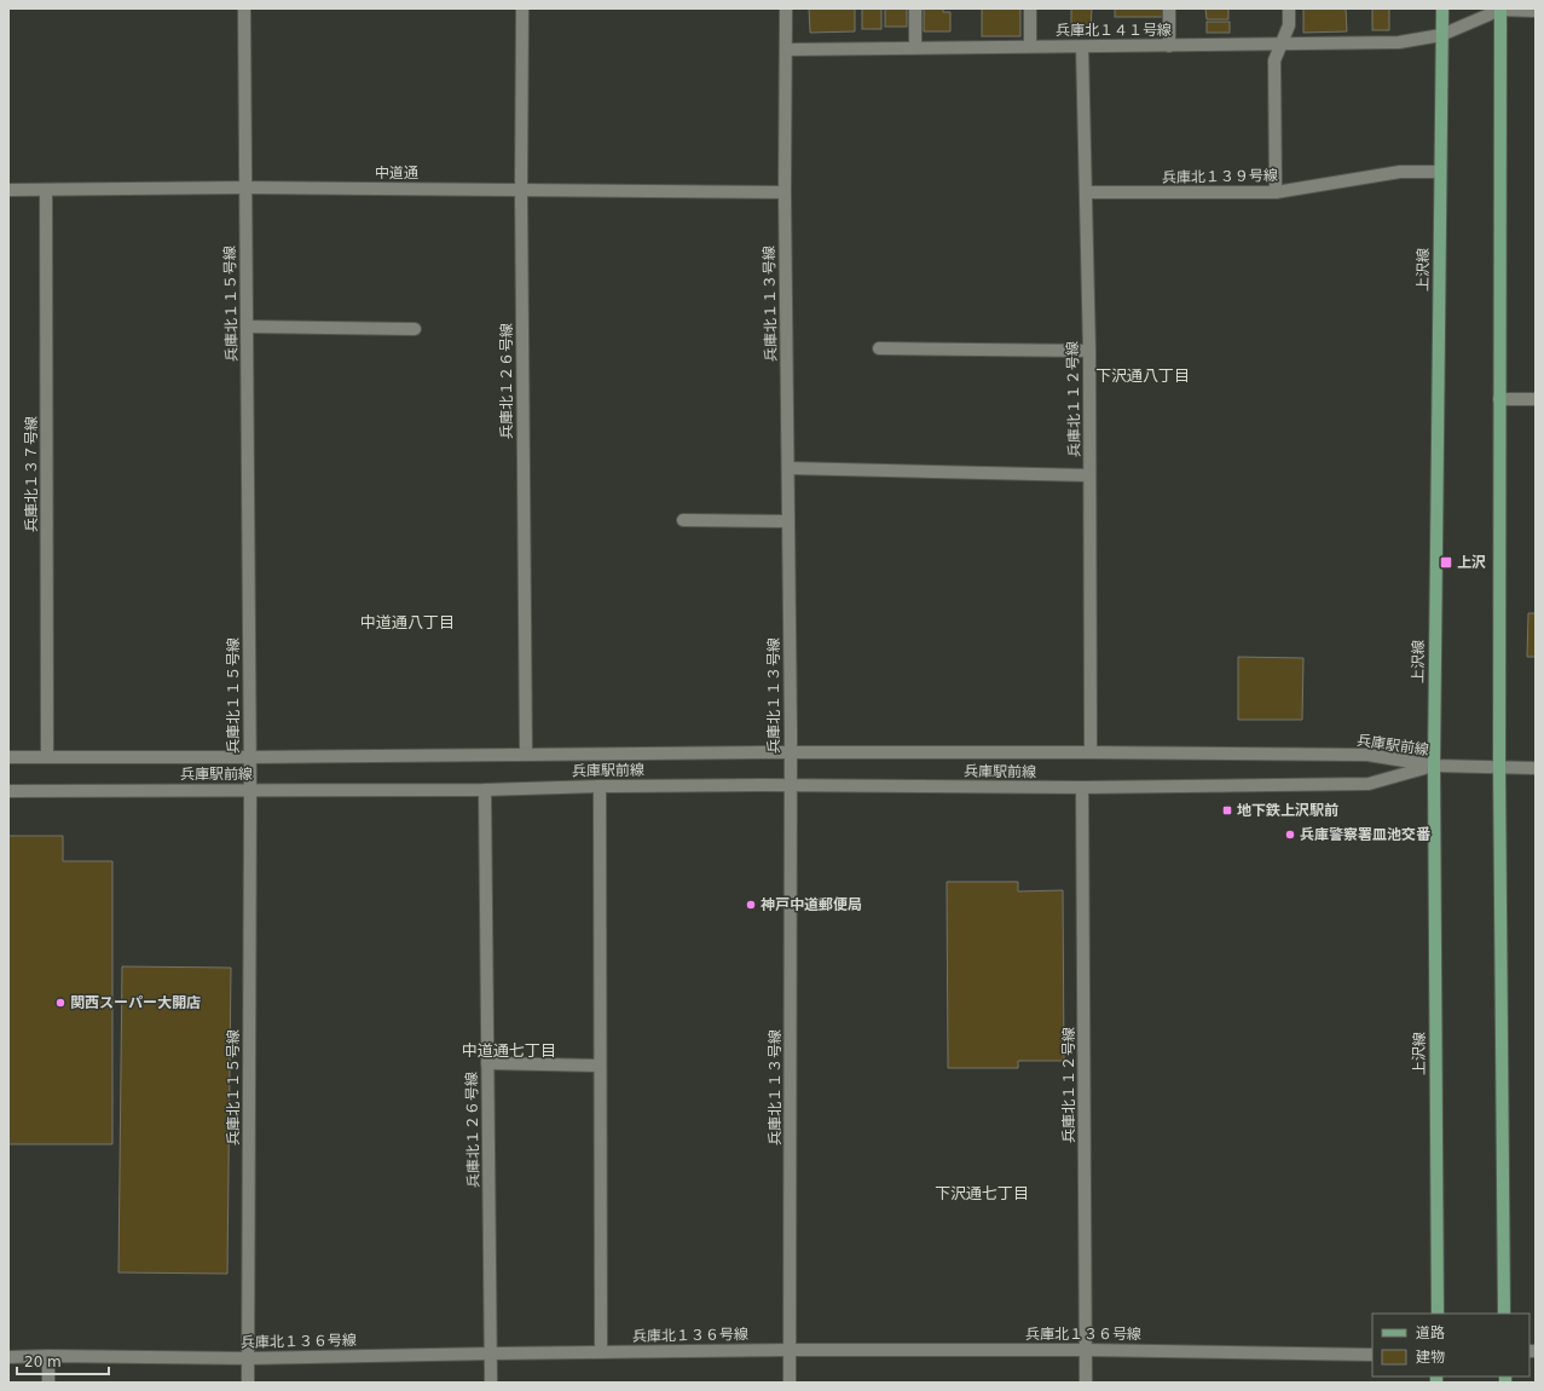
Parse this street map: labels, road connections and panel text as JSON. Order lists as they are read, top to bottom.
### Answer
{
  "streets": {
    "main road": ["上沢線"],
    "street": [
      "兵庫北１４１号線",
      "中道通",
      "兵庫北１３９号線",
      "兵庫北１１５号線",
      "兵庫北１１３号線",
      "兵庫北１２６号線",
      "兵庫北１１２号線",
      "兵庫北１３７号線",
      "兵庫駅前線",
      "兵庫北１３６号線"
    ]
  },
  "crossings": [
    ["兵庫北１４１号線", "上沢線"],
    ["兵庫北１４１号線", "兵庫北１１３号線"],
    ["兵庫北１４１号線", "兵庫北１１２号線"],
    ["中道通", "兵庫北１１５号線"],
    ["中道通", "兵庫北１１３号線"],
    ["中道通", "兵庫北１２６号線"],
    ["中道通", "兵庫北１３７号線"],
    ["兵庫北１３９号線", "上沢線"],
    ["兵庫北１３９号線", "兵庫北１１２号線"],
    ["上沢線", "兵庫駅前線"],
    ["兵庫北１１５号線", "兵庫駅前線"],
    ["兵庫北１１５号線", "兵庫北１３６号線"],
    ["兵庫北１１３号線", "兵庫駅前線"],
    ["兵庫北１１３号線", "兵庫北１３６号線"],
    ["兵庫北１２６号線", "兵庫駅前線"],
    ["兵庫北１２６号線", "兵庫北１３６号線"],
    ["兵庫北１１２号線", "兵庫駅前線"],
    ["兵庫北１１２号線", "兵庫北１３６号線"],
    ["兵庫北１３７号線", "兵庫駅前線"]
  ],
  "districts": [
    "下沢通八丁目",
    "中道通八丁目",
    "中道通七丁目",
    "下沢通七丁目"
  ],
  "places": {
    "transit": ["上沢", "地下鉄上沢駅前"],
    "other": ["兵庫警察署皿池交番", "神戸中道郵便局", "関西スーパー大開店"]
  },
  "legend": ["道路", "建物"],
  "scale_bar": "20 m"
}
